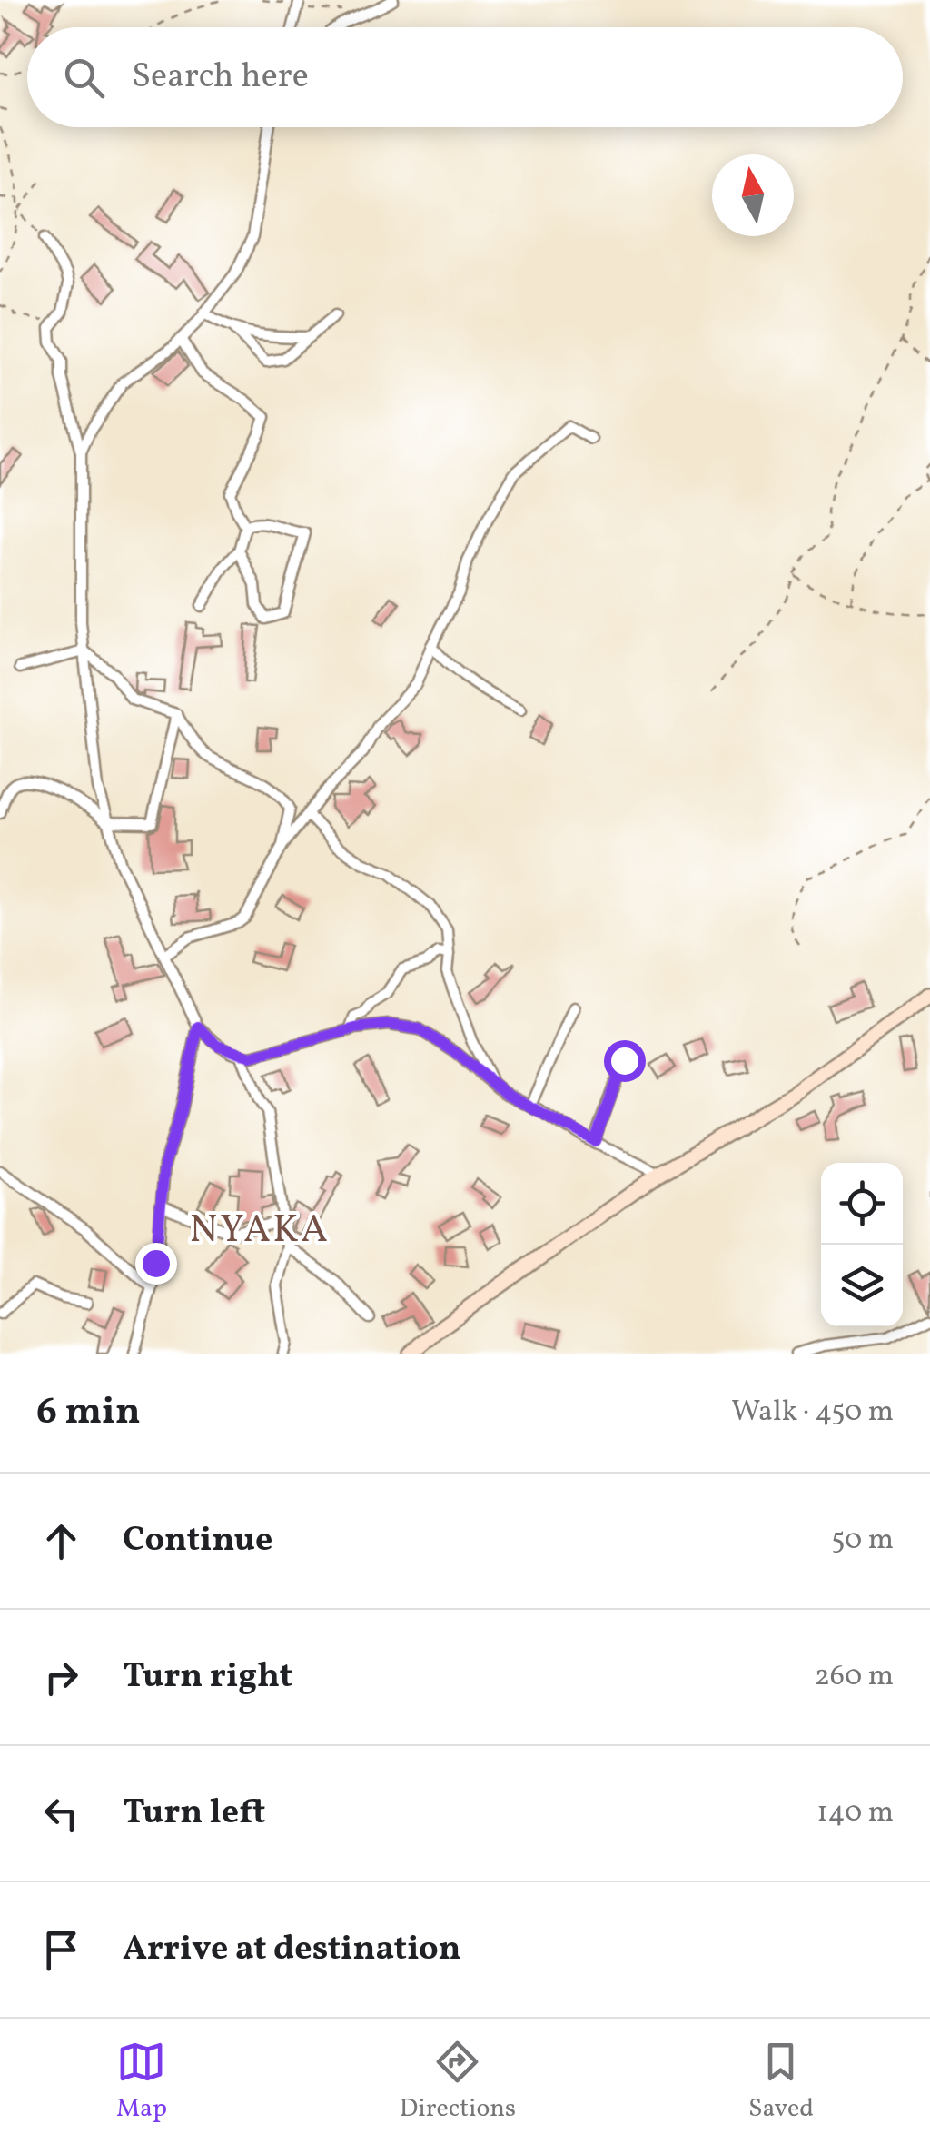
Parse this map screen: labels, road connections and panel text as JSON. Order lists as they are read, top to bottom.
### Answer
{
  "districts": ["NYAKA"],
  "north": "top",
  "page": {
    "search": "Search here",
    "heading": ["6 min", "Walk · 450 m"],
    "list": [
      ["Continue", "50 m"],
      ["Turn right", "260 m"],
      ["Turn left", "140 m"],
      "Arrive at destination"
    ],
    "nav": ["Map", "Directions", "Saved"]
  }
}
